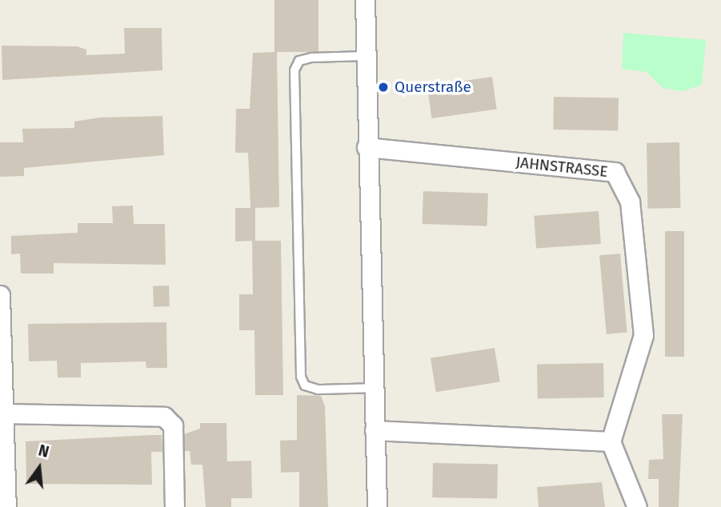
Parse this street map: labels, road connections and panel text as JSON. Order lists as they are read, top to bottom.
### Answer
{
  "streets": {
    "street": ["JAHNSTRASSE"]
  },
  "places": ["Querstraße"],
  "north": "top"
}
